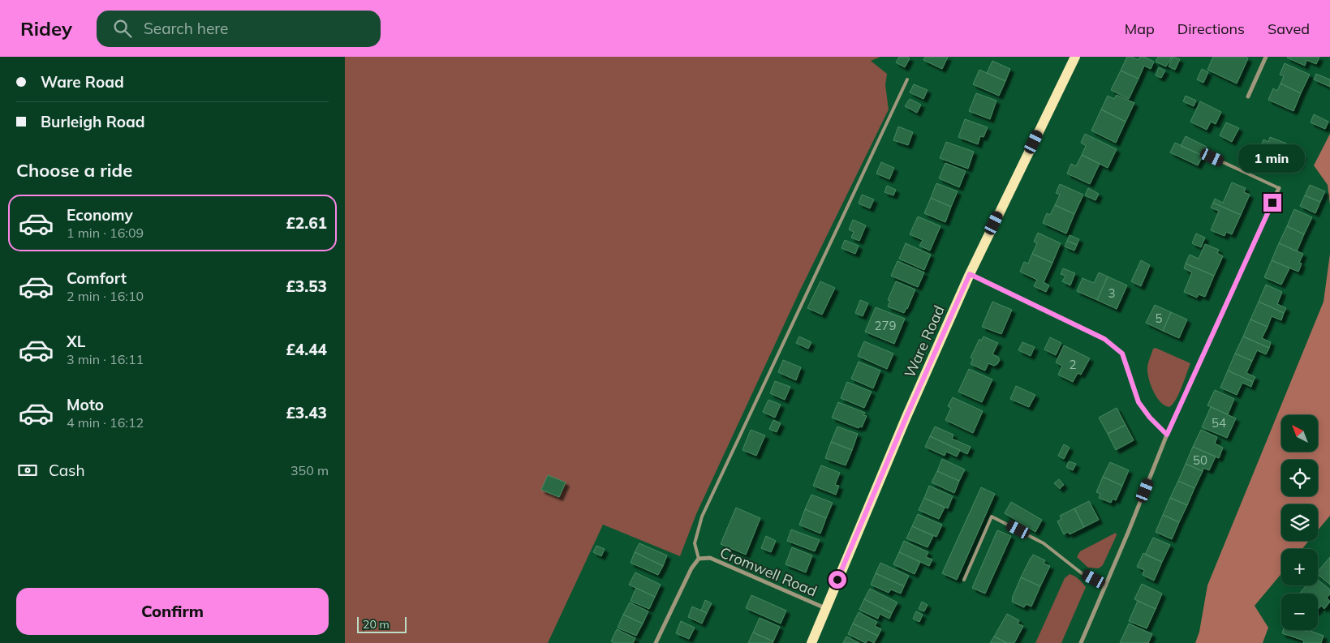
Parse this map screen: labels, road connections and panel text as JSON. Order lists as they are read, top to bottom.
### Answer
{
  "streets": {
    "main road": ["Ware Road"],
    "street": ["Cromwell Road"]
  },
  "crossings": [
    ["Ware Road", "Cromwell Road"]
  ],
  "house_numbers": [
    "3",
    "5",
    "279",
    "2",
    "54",
    "50"
  ],
  "scale_bar": "20 m",
  "north": "top left",
  "page": {
    "header": "Ridey",
    "search": "Search here",
    "nav": ["Map", "Directions", "Saved"],
    "banner": ["Ware Road", "Burleigh Road"],
    "bubble": "1 min",
    "heading": "Choose a ride",
    "list": [
      {
        "name": "Economy",
        "note": "1 min · 16:09",
        "value": "£2.61"
      },
      {
        "name": "Comfort",
        "note": "2 min · 16:10",
        "value": "£3.53"
      },
      {
        "name": "XL",
        "note": "3 min · 16:11",
        "value": "£4.44"
      },
      {
        "name": "Moto",
        "note": "4 min · 16:12",
        "value": "£3.43"
      }
    ],
    "map_buttons": ["+", "−"],
    "pay": ["Cash", "350 m"],
    "buttons": "Confirm",
    "scale": "20 m"
  }
}
